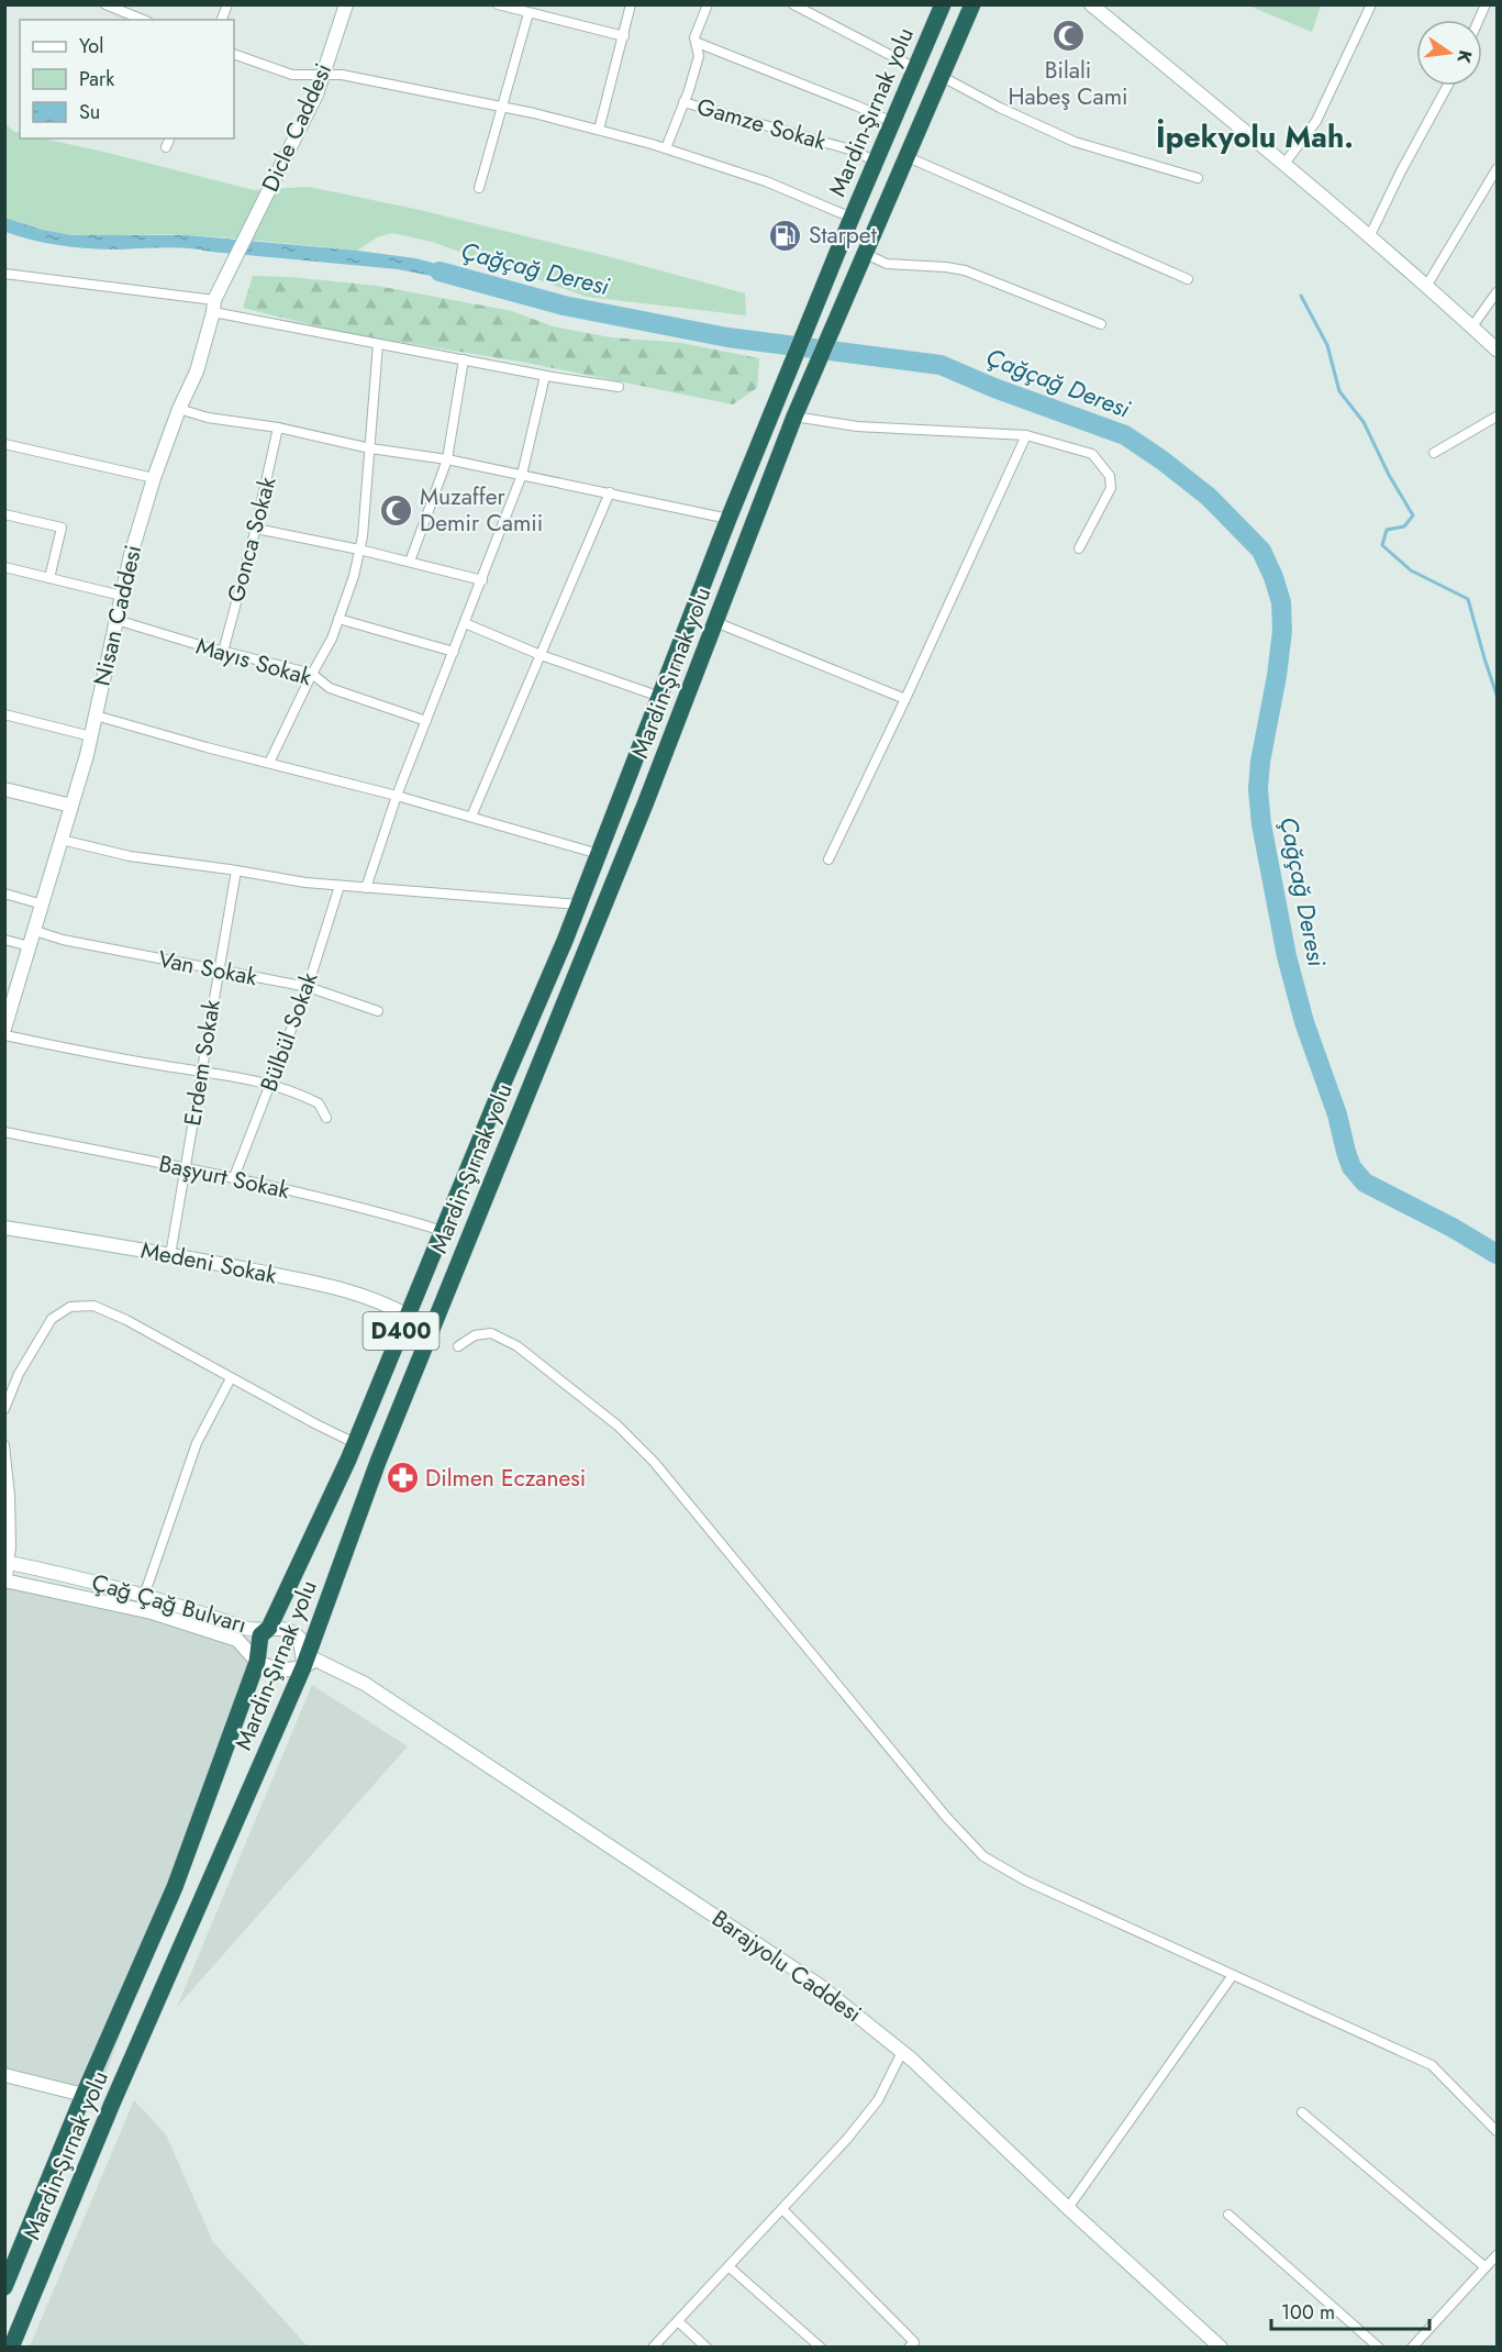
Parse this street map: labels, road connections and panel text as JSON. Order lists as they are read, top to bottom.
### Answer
{
  "streets": {
    "highway": ["Mardin-Şırnak yolu", "D400"],
    "street": [
      "Gamze Sokak",
      "Dicle Caddesi",
      "Gonca Sokak",
      "Nisan Caddesi",
      "Mayıs Sokak",
      "Van Sokak",
      "Bülbül Sokak",
      "Erdem Sokak",
      "Başyurt Sokak",
      "Medeni Sokak",
      "Çağ Çağ Bulvarı",
      "Barajyolu Caddesi"
    ]
  },
  "crossings": [
    ["Mardin-Şırnak yolu", "Gamze Sokak"],
    ["Mardin-Şırnak yolu", "Başyurt Sokak"],
    ["Mardin-Şırnak yolu", "Medeni Sokak"],
    ["Mardin-Şırnak yolu", "Çağ Çağ Bulvarı"],
    ["Mardin-Şırnak yolu", "Barajyolu Caddesi"],
    ["Dicle Caddesi", "Nisan Caddesi"],
    ["Gonca Sokak", "Mayıs Sokak"],
    ["Nisan Caddesi", "Mayıs Sokak"],
    ["Nisan Caddesi", "Van Sokak"],
    ["Van Sokak", "Bülbül Sokak"],
    ["Van Sokak", "Erdem Sokak"],
    ["Bülbül Sokak", "Başyurt Sokak"],
    ["Erdem Sokak", "Başyurt Sokak"],
    ["Erdem Sokak", "Medeni Sokak"],
    ["Çağ Çağ Bulvarı", "Barajyolu Caddesi"]
  ],
  "districts": ["İpekyolu Mah."],
  "water": ["Çağçağ Deresi"],
  "places": {
    "mosque": ["Bilali Habeş Cami", "Muzaffer Demir Camii"],
    "fuel station": ["Starpet"],
    "pharmacy": ["Dilmen Eczanesi"]
  },
  "legend": ["Yol", "Park", "Su"],
  "scale_bar": "100 m",
  "north": "right"
}
